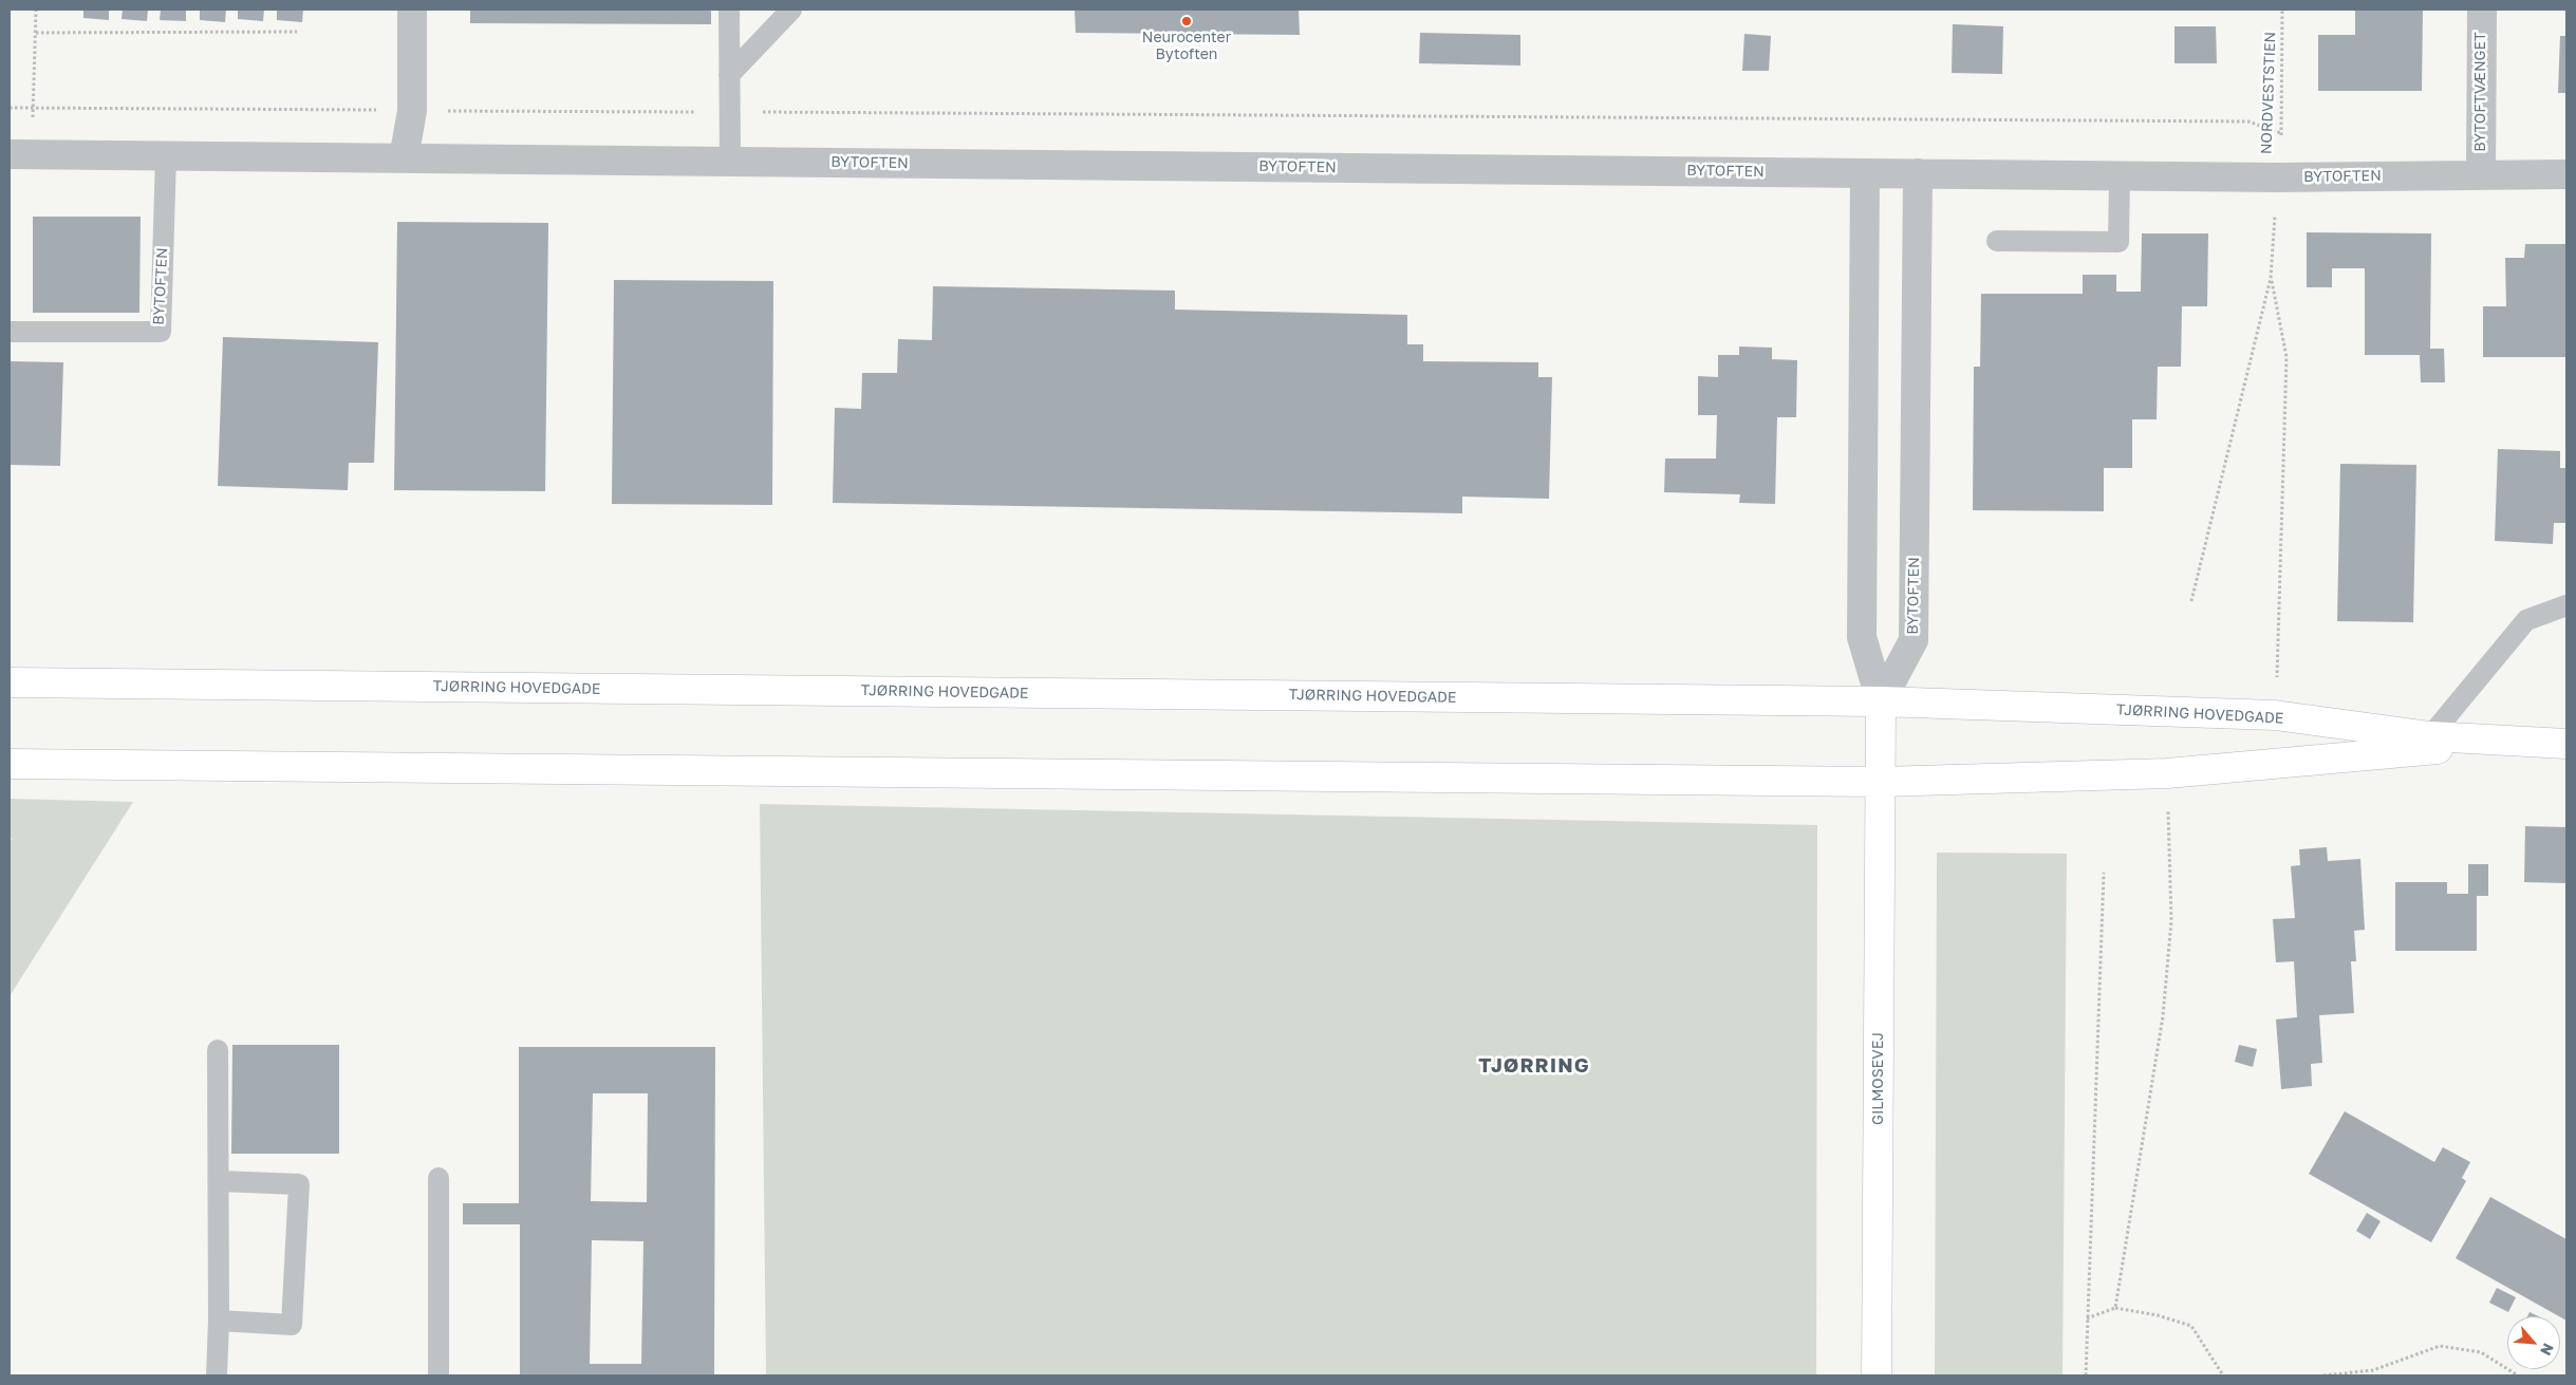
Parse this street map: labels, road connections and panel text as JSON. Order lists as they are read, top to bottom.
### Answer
{
  "streets": {
    "main road": ["TJØRRING HOVEDGADE", "GILMOSEVEJ"],
    "street": ["BYTOFTVÆNGET", "BYTOFTEN"],
    "path": ["NORDVESTSTIEN"]
  },
  "crossings": [
    ["BYTOFTVÆNGET", "BYTOFTEN"],
    ["NORDVESTSTIEN", "BYTOFTEN"],
    ["BYTOFTEN", "TJØRRING HOVEDGADE"],
    ["TJØRRING HOVEDGADE", "GILMOSEVEJ"]
  ],
  "districts": ["TJØRRING"],
  "places": ["Neurocenter Bytoften"],
  "north": "bottom right"
}
